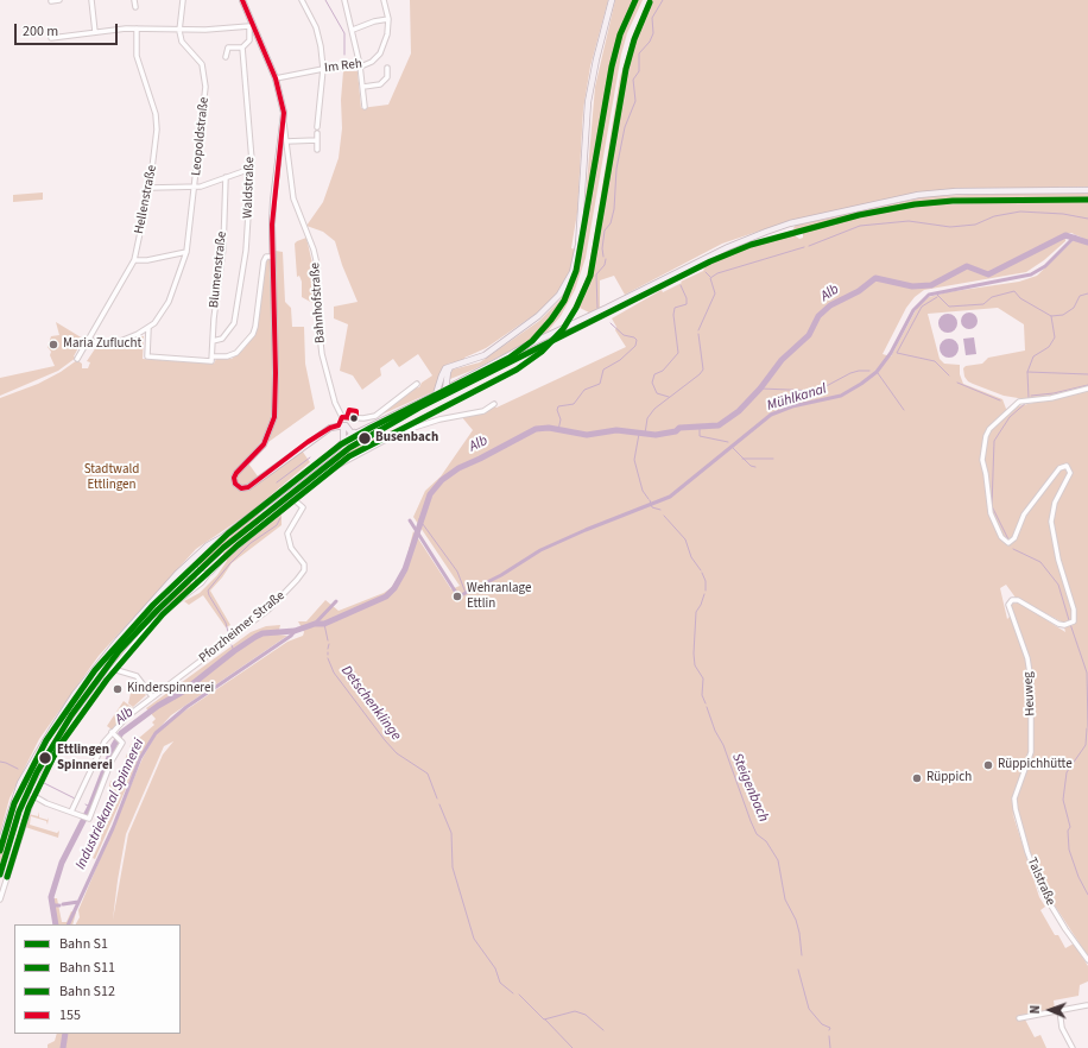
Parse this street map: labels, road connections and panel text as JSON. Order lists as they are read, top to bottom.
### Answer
{
  "streets": {
    "street": [
      "Im Reh",
      "Leopoldstraße",
      "Waldstraße",
      "Hellenstraße",
      "Blumenstraße",
      "Bahnhofstraße",
      "Pforzheimer Straße",
      "Heuweg",
      "Talstraße"
    ]
  },
  "crossings": [
    ["Leopoldstraße", "Hellenstraße"],
    ["Waldstraße", "Blumenstraße"],
    ["Heuweg", "Talstraße"]
  ],
  "water": [
    "Alb",
    "Mühlkanal",
    "Detschenklinge",
    "Steigenbach",
    "Industriekanal Spinnerei"
  ],
  "parks": ["Stadtwald Ettlingen"],
  "places": [
    "Maria Zuflucht",
    "Busenbach",
    "Wehranlage Ettlin",
    "Kinderspinnerei",
    "Ettlingen Spinnerei",
    "Rüppichhütte",
    "Rüppich"
  ],
  "lines": [
    "rail line S12",
    "transit line 155",
    "rail line S11",
    "rail line S1"
  ],
  "legend": [
    "Bahn S1",
    "Bahn S11",
    "Bahn S12",
    "155"
  ],
  "scale_bar": "200 m",
  "north": "left"
}
